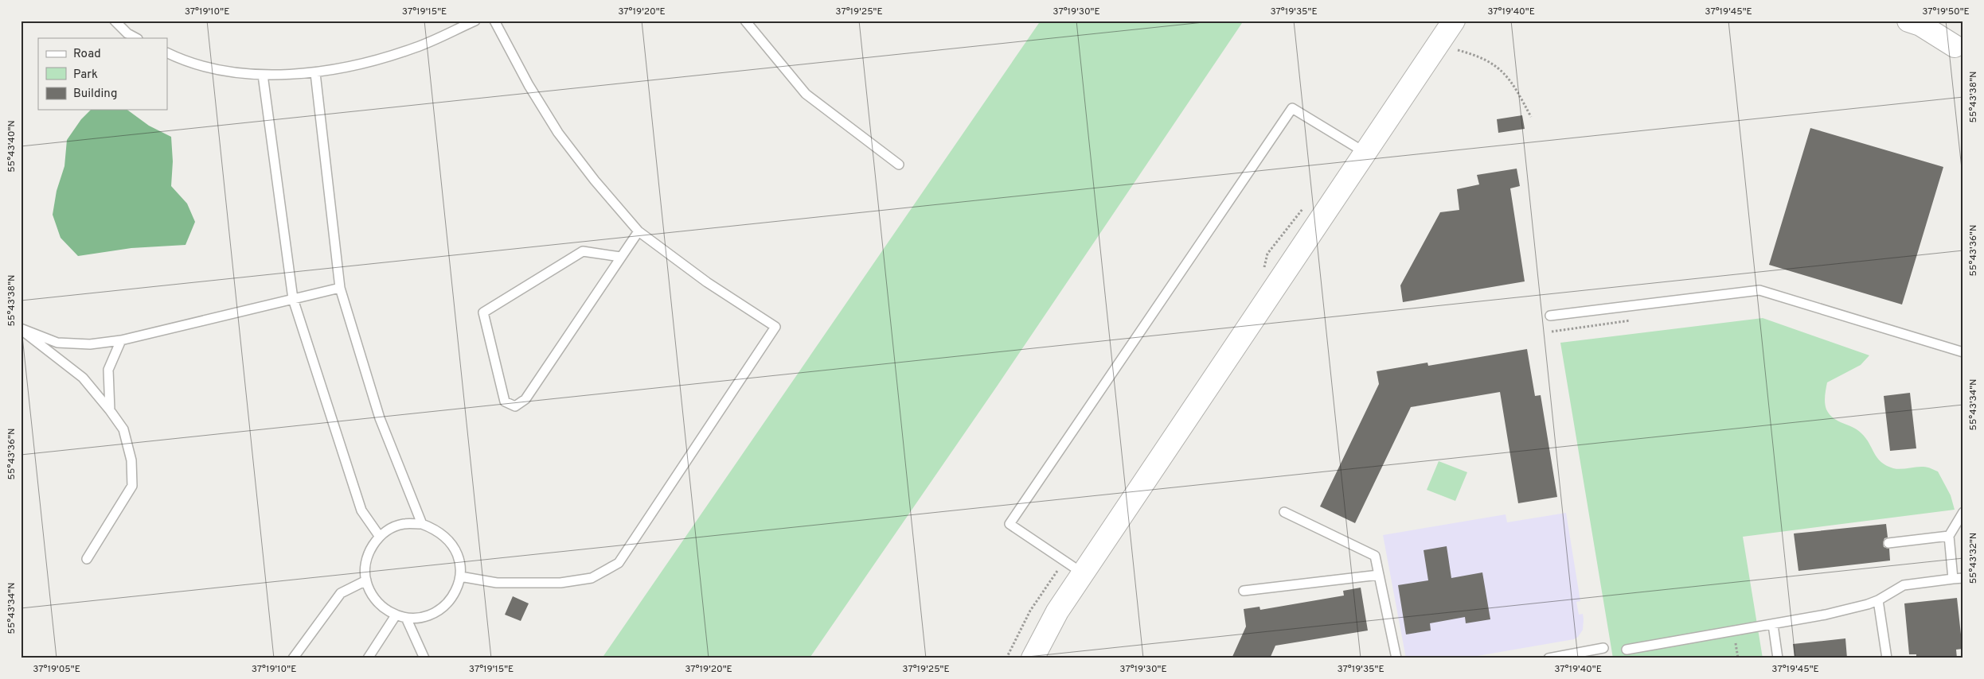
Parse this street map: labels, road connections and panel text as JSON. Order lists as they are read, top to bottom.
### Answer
{
  "legend": ["Road", "Park", "Building"],
  "coordinates": [
    "37°19'10\"E",
    "37°19'15\"E",
    "37°19'20\"E",
    "37°19'25\"E",
    "37°19'30\"E",
    "37°19'35\"E",
    "37°19'40\"E",
    "37°19'45\"E",
    "37°19'50\"E",
    "55°43'38\"N",
    "55°43'40\"N",
    "55°43'36\"N",
    "55°43'34\"N",
    "55°43'32\"N",
    "37°19'05\"E"
  ]
}
